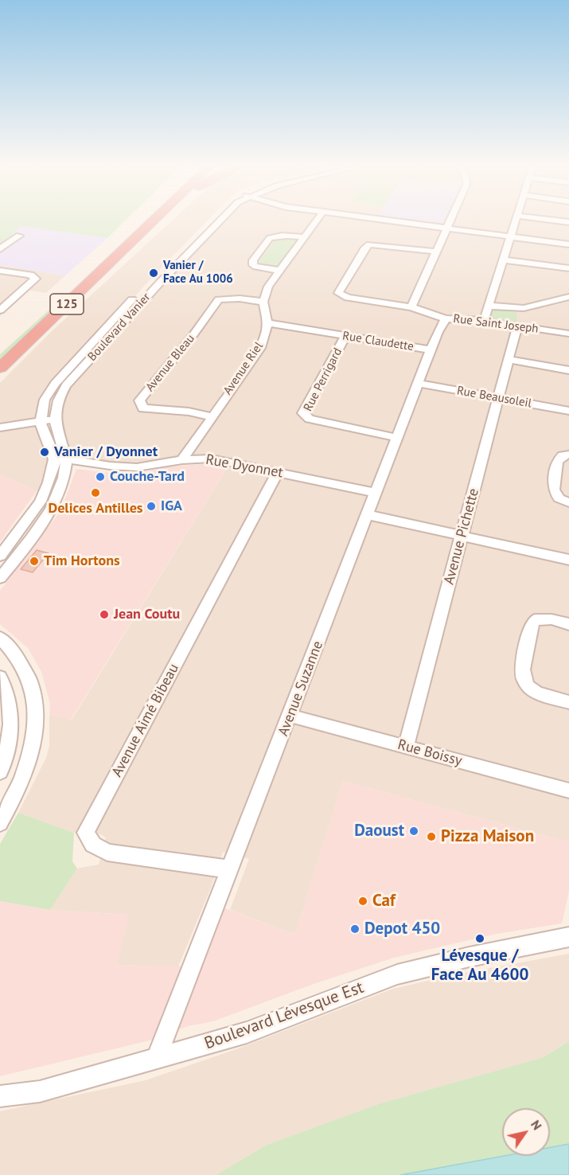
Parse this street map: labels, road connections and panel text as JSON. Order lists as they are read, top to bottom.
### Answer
{
  "streets": {
    "highway": ["125"],
    "street": [
      "Rue Saint Joseph",
      "Boulevard Vanier",
      "Rue Claudette",
      "Avenue Bleau",
      "Avenue Riel",
      "Rue Perrigard",
      "Rue Beausoleil",
      "Rue Dyonnet",
      "Avenue Pichette",
      "Avenue Suzanne",
      "Avenue Aimé Bibeau",
      "Rue Boissy",
      "Boulevard Lévesque Est"
    ]
  },
  "crossings": [
    ["Rue Saint Joseph", "Avenue Pichette"],
    ["Rue Saint Joseph", "Avenue Suzanne"],
    ["Rue Claudette", "Avenue Riel"],
    ["Rue Claudette", "Rue Perrigard"],
    ["Rue Claudette", "Avenue Suzanne"],
    ["Avenue Bleau", "Avenue Riel"],
    ["Avenue Riel", "Rue Dyonnet"],
    ["Rue Perrigard", "Avenue Suzanne"],
    ["Rue Beausoleil", "Avenue Pichette"],
    ["Rue Beausoleil", "Avenue Suzanne"],
    ["Rue Dyonnet", "Avenue Suzanne"],
    ["Rue Dyonnet", "Avenue Aimé Bibeau"],
    ["Avenue Pichette", "Rue Boissy"],
    ["Avenue Suzanne", "Avenue Aimé Bibeau"],
    ["Avenue Suzanne", "Rue Boissy"],
    ["Avenue Suzanne", "Boulevard Lévesque Est"]
  ],
  "places": [
    "Vanier / Face Au 1006",
    "Vanier / Dyonnet",
    "Couche-Tard",
    "Delices Antilles",
    "IGA",
    "Tim Hortons",
    "Jean Coutu",
    "Daoust",
    "Pizza Maison",
    "Caf",
    "Depot 450",
    "Lévesque / Face Au 4600"
  ],
  "north": "top right"
}
